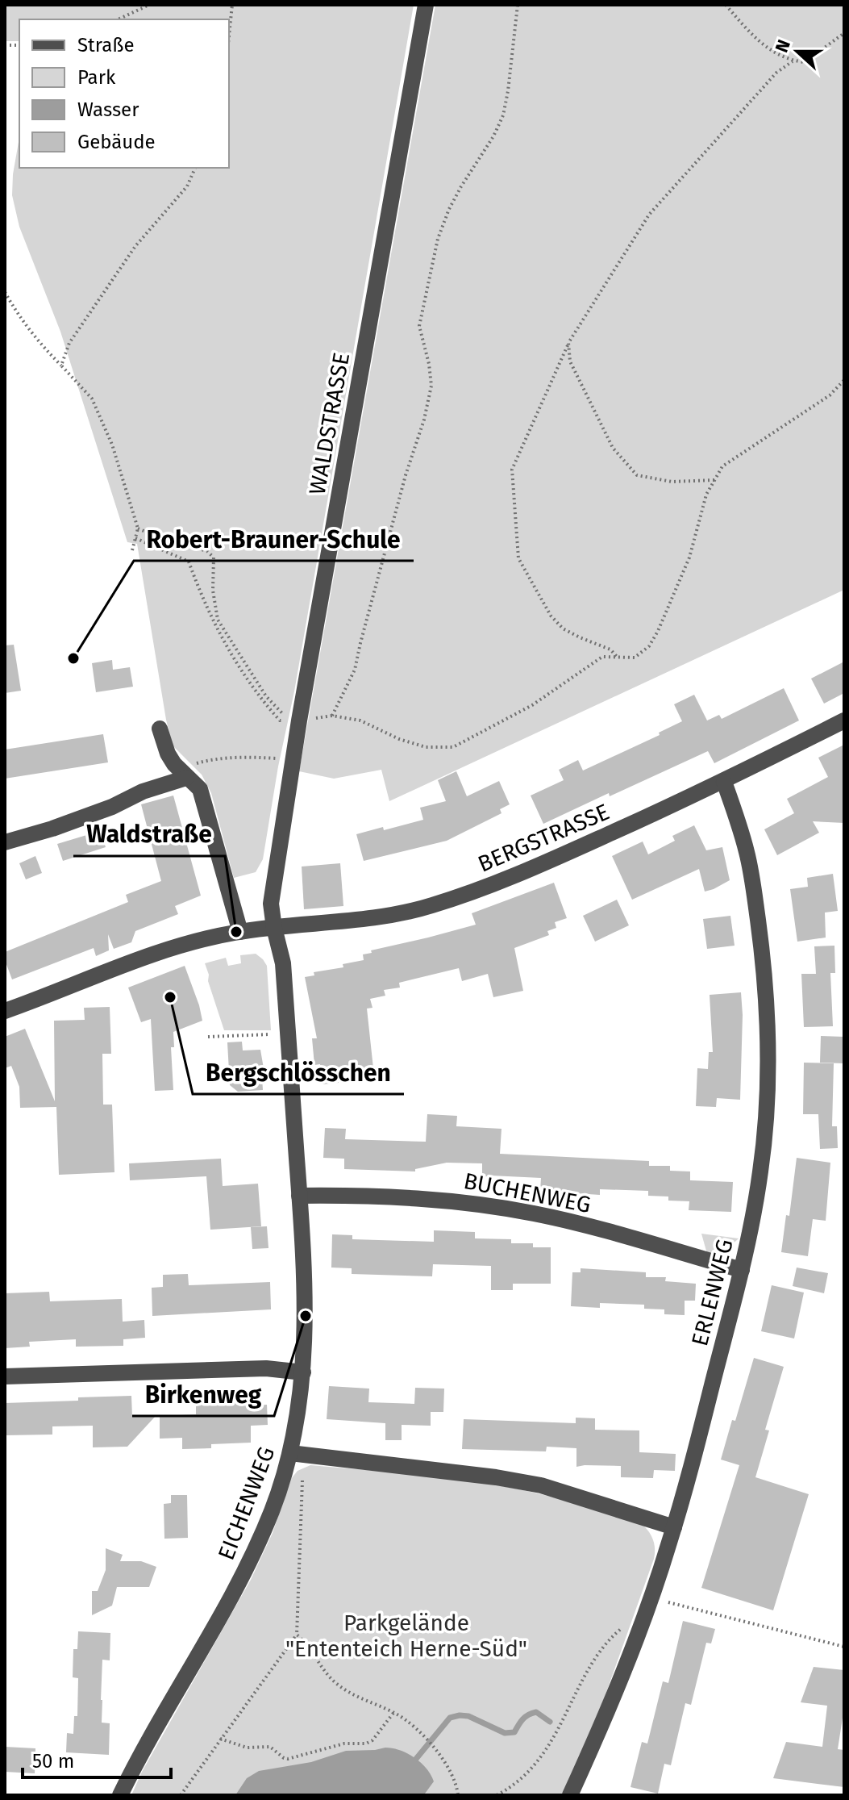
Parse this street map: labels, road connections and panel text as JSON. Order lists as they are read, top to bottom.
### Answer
{
  "streets": {
    "street": [
      "WALDSTRASSE",
      "BERGSTRASSE",
      "BUCHENWEG",
      "ERLENWEG",
      "EICHENWEG"
    ]
  },
  "crossings": [
    ["WALDSTRASSE", "BERGSTRASSE"],
    ["WALDSTRASSE", "EICHENWEG"],
    ["BERGSTRASSE", "ERLENWEG"],
    ["BERGSTRASSE", "EICHENWEG"],
    ["BUCHENWEG", "ERLENWEG"],
    ["BUCHENWEG", "EICHENWEG"]
  ],
  "parks": ["Parkgelände \"Ententeich Herne-Süd\""],
  "places": [
    "Robert-Brauner-Schule",
    "Waldstraße",
    "Bergschlösschen",
    "Birkenweg"
  ],
  "legend": [
    "Straße",
    "Park",
    "Wasser",
    "Gebäude"
  ],
  "scale_bar": "50 m",
  "north": "left"
}
